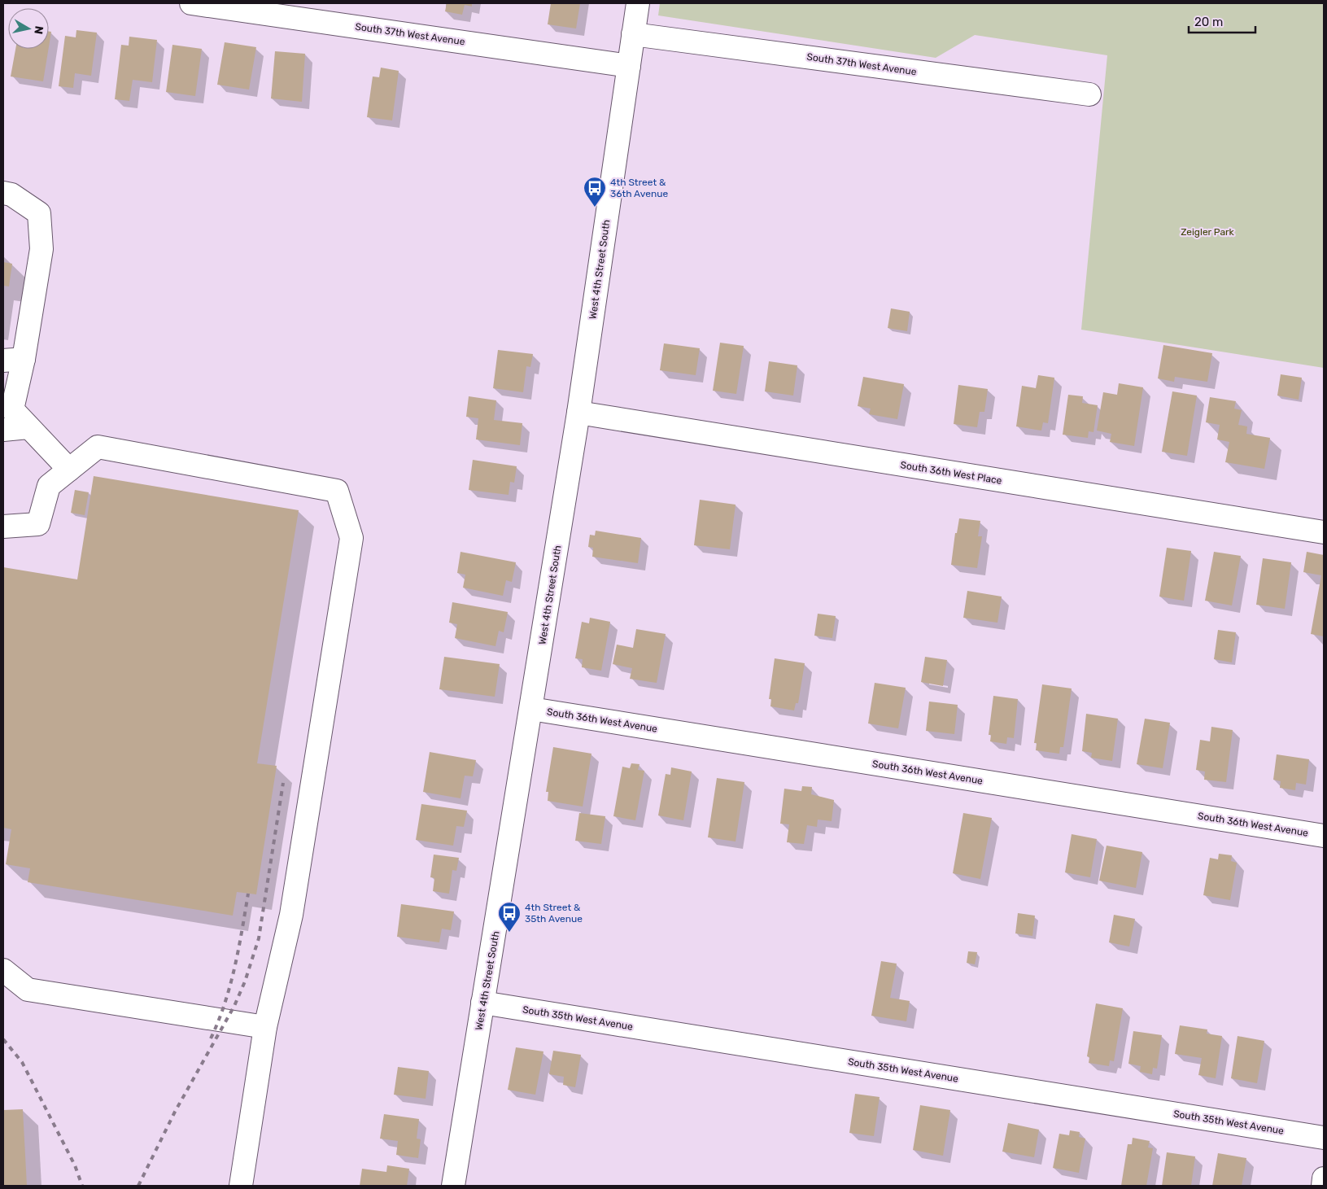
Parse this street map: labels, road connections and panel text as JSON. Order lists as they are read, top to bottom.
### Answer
{
  "streets": {
    "street": [
      "South 37th West Avenue",
      "West 4th Street South",
      "South 36th West Place",
      "South 36th West Avenue",
      "South 35th West Avenue"
    ]
  },
  "crossings": [
    ["South 37th West Avenue", "West 4th Street South"],
    ["West 4th Street South", "South 36th West Place"],
    ["West 4th Street South", "South 36th West Avenue"],
    ["West 4th Street South", "South 35th West Avenue"]
  ],
  "parks": ["Zeigler Park"],
  "places": {
    "bus stop": ["4th Street & 36th Avenue", "4th Street & 35th Avenue"]
  },
  "scale_bar": "20 m",
  "north": "right"
}
